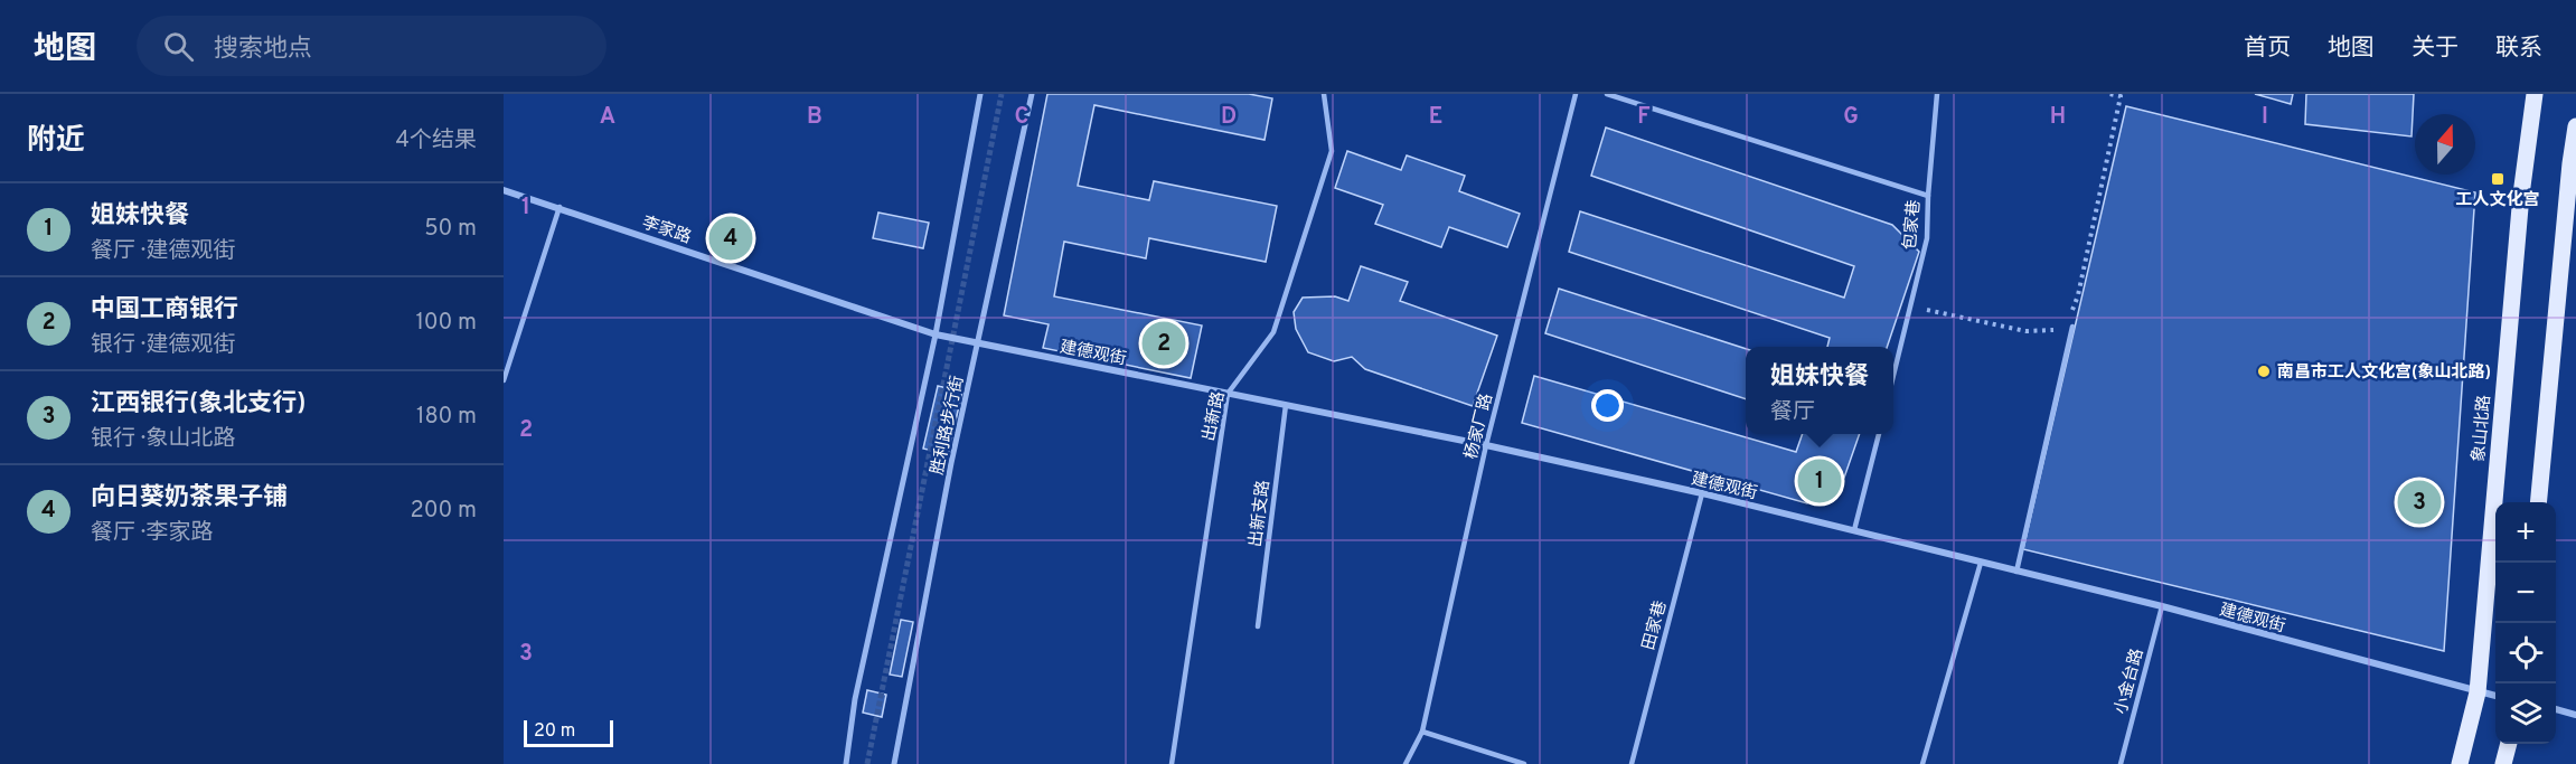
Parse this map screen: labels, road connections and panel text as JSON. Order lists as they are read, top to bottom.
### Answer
{
  "streets": {
    "main road": ["象山北路"],
    "street": ["李家路", "建德观街", "胜利路步行街"],
    "lane": [
      "包家巷",
      "出新路",
      "杨家厂路",
      "出新支路",
      "田家巷",
      "小金台路"
    ]
  },
  "crossings": [
    ["李家路", "建德观街"],
    ["李家路", "胜利路步行街"],
    ["建德观街", "出新路"],
    ["建德观街", "胜利路步行街"],
    ["建德观街", "杨家厂路"],
    ["建德观街", "象山北路"],
    ["建德观街", "出新支路"],
    ["建德观街", "田家巷"],
    ["建德观街", "小金台路"]
  ],
  "places": {
    "transit": ["工人文化宫"],
    "other": ["南昌市工人文化宫(象山北路)"]
  },
  "scale_bar": "20 m",
  "north": "top",
  "page": {
    "header": "地图",
    "search": "搜索地点",
    "nav": [
      "首页",
      "地图",
      "关于",
      "联系"
    ],
    "heading": ["附近", "4个结果"],
    "list": [
      {
        "mark": "1",
        "name": "姐妹快餐",
        "note": "餐厅 · 建德观街",
        "value": "50 m"
      },
      {
        "mark": "2",
        "name": "中国工商银行",
        "note": "银行 · 建德观街",
        "value": "100 m"
      },
      {
        "mark": "3",
        "name": "江西银行(象北支行)",
        "note": "银行 · 象山北路",
        "value": "180 m"
      },
      {
        "mark": "4",
        "name": "向日葵奶茶果子铺",
        "note": "餐厅 · 李家路",
        "value": "200 m"
      }
    ],
    "pins": [
      "4",
      "2",
      "1",
      "3"
    ],
    "popup": ["姐妹快餐", "餐厅"],
    "map_buttons": ["+", "−"],
    "scale": "20 m"
  },
  "grid": {
    "columns": [
      "A",
      "B",
      "C",
      "D",
      "E",
      "F",
      "G",
      "H",
      "I"
    ],
    "rows": ["1", "2", "3"]
  }
}
